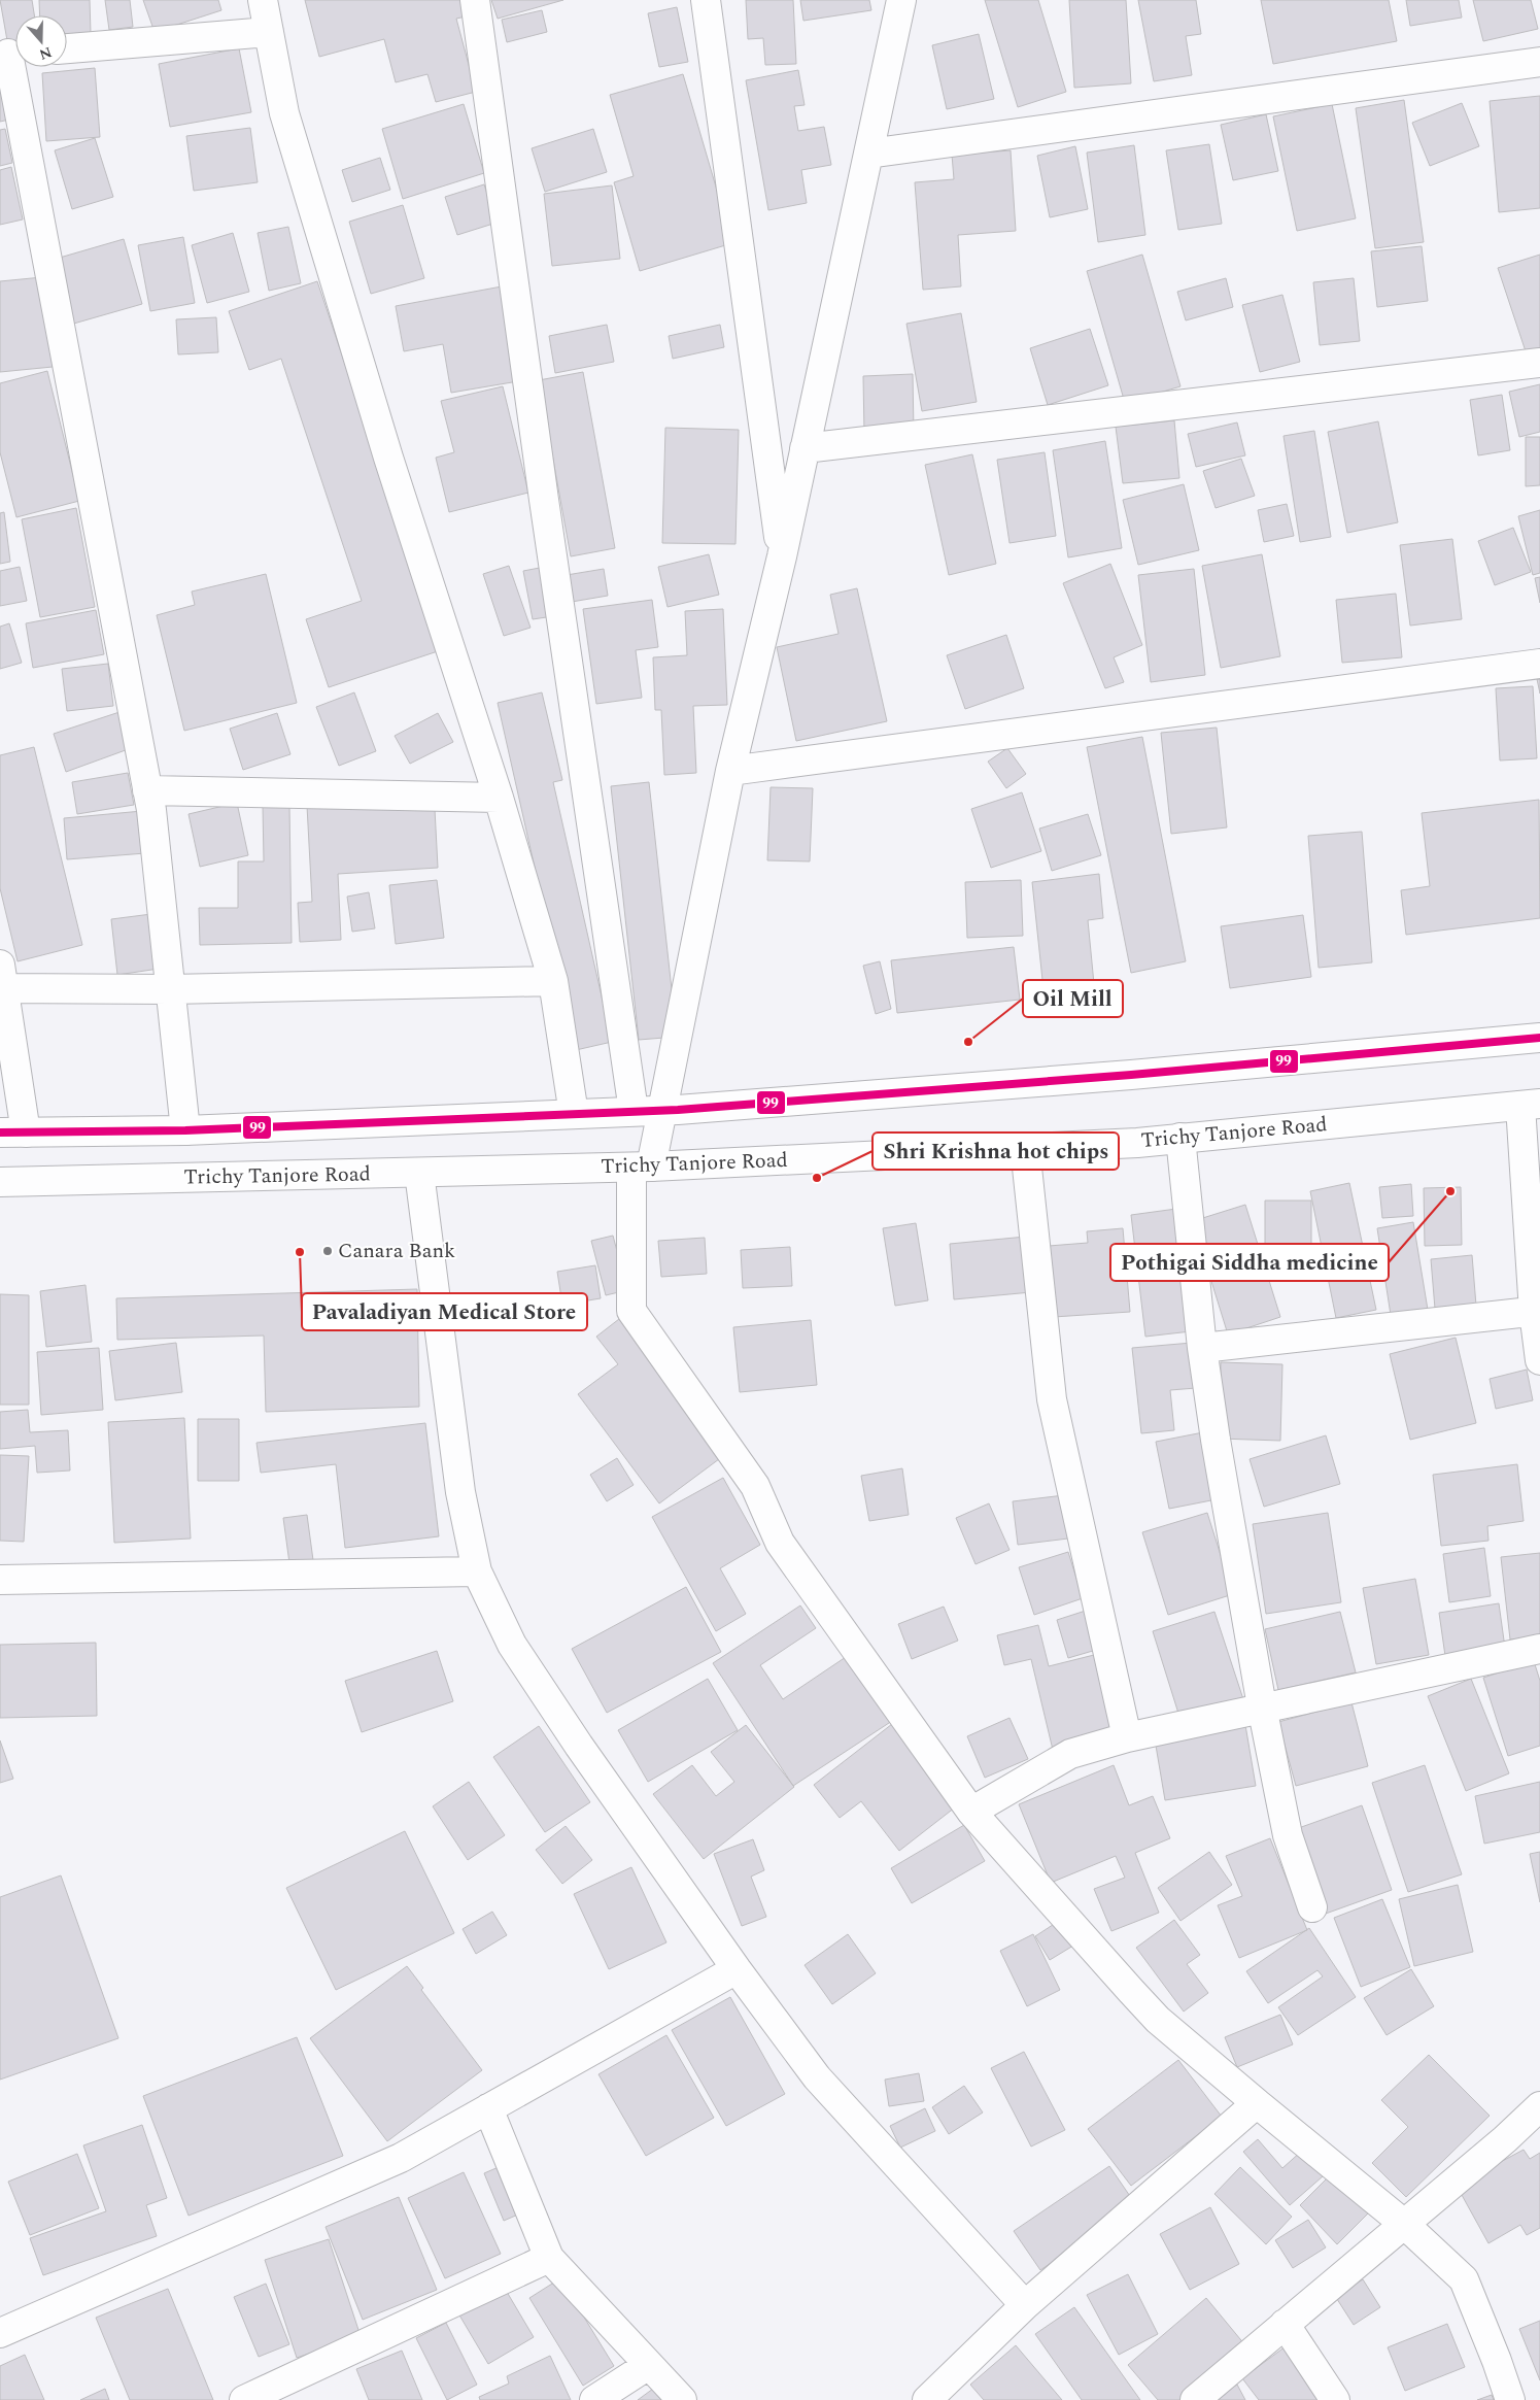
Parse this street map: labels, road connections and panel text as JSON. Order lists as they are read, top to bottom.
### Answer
{
  "streets": {
    "main road": ["Trichy Tanjore Road"]
  },
  "places": [
    "Oil Mill",
    "Shri Krishna hot chips",
    "Pothigai Siddha medicine",
    "Canara Bank",
    "Pavaladiyan Medical Store"
  ],
  "lines": ["transit line 99"],
  "north": "bottom"
}
